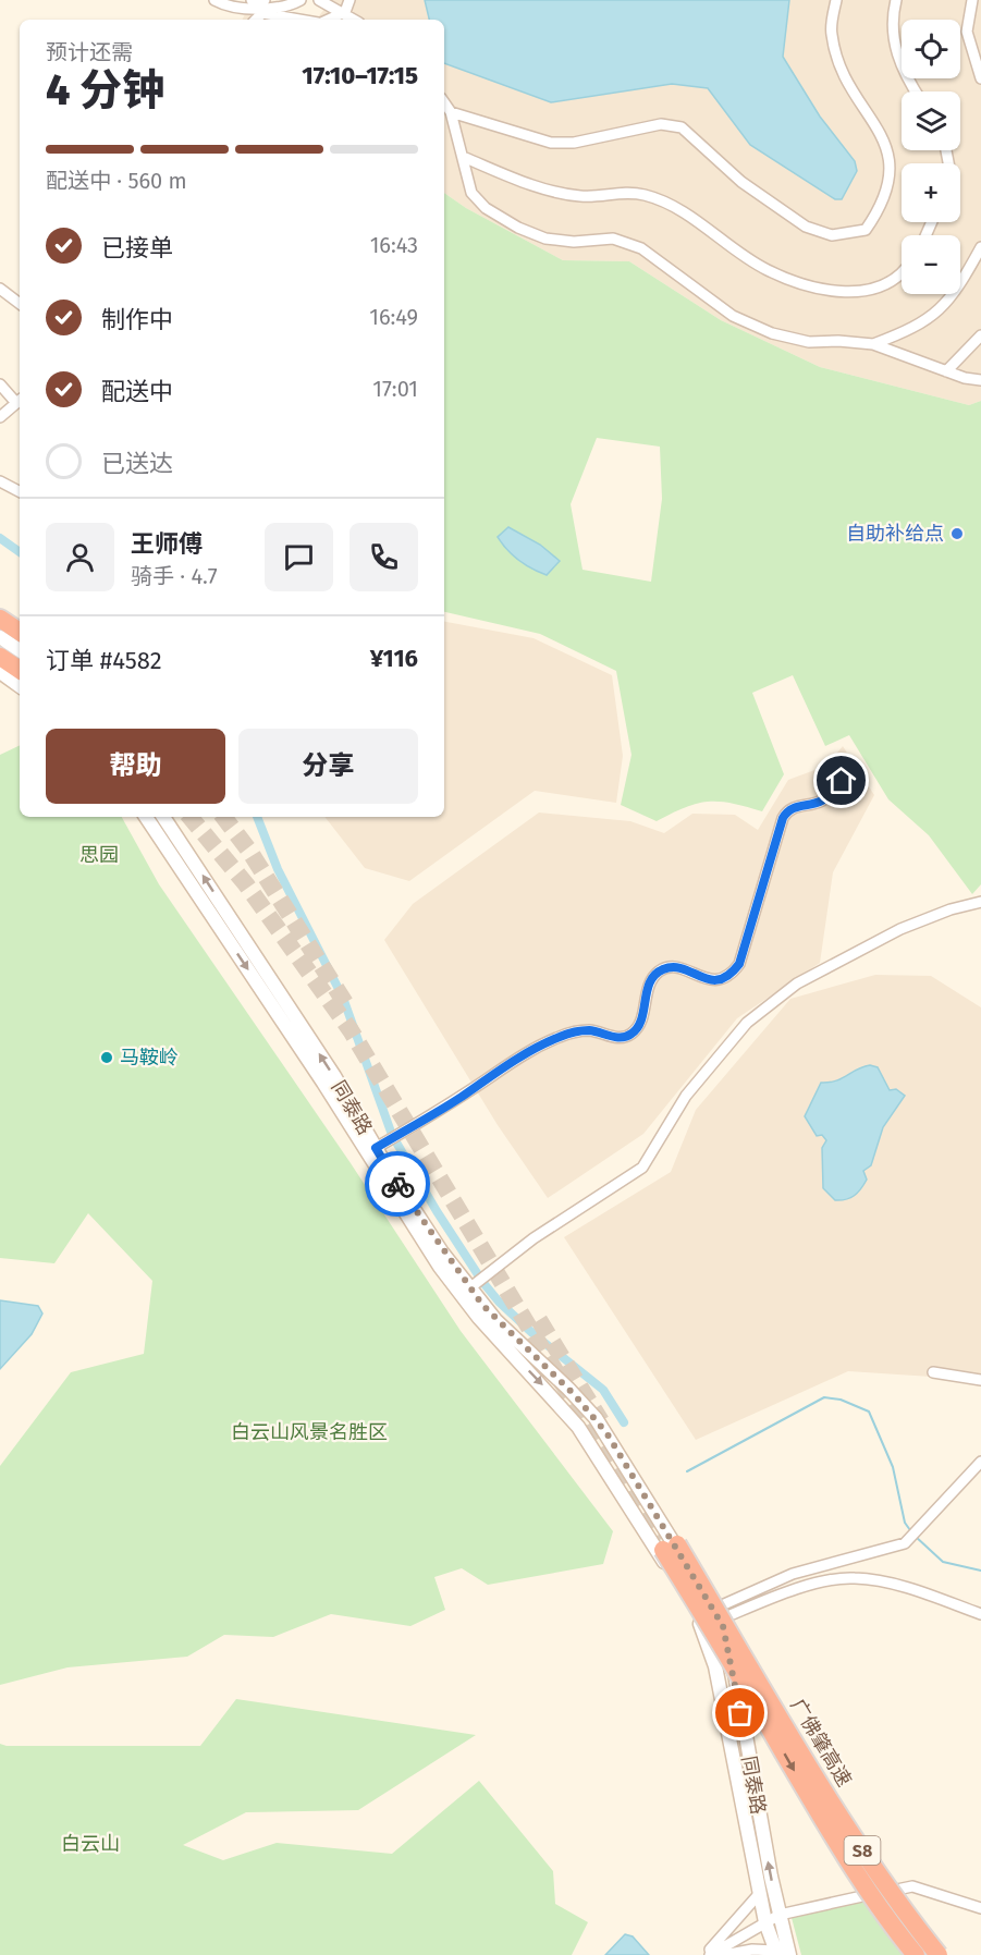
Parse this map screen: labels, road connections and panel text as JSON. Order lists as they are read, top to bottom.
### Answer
{
  "streets": {
    "highway": ["广佛肇高速", "S8"],
    "main road": ["同泰路"]
  },
  "parks": ["思园", "白云山风景名胜区", "白云山"],
  "places": ["自助补给点", "马鞍岭"],
  "page": {
    "map_buttons": ["+", "−"],
    "heading": ["4 分钟", "预计还需", "17:10–17:15"],
    "panel": [
      "王师傅",
      "骑手 · 4.7",
      "订单 #4582",
      "¥116"
    ],
    "bar": "配送中 · 560 m",
    "list": [
      ["已接单", "16:43"],
      ["制作中", "16:49"],
      ["配送中", "17:01"],
      "已送达"
    ],
    "buttons": ["帮助", "分享"]
  }
}
